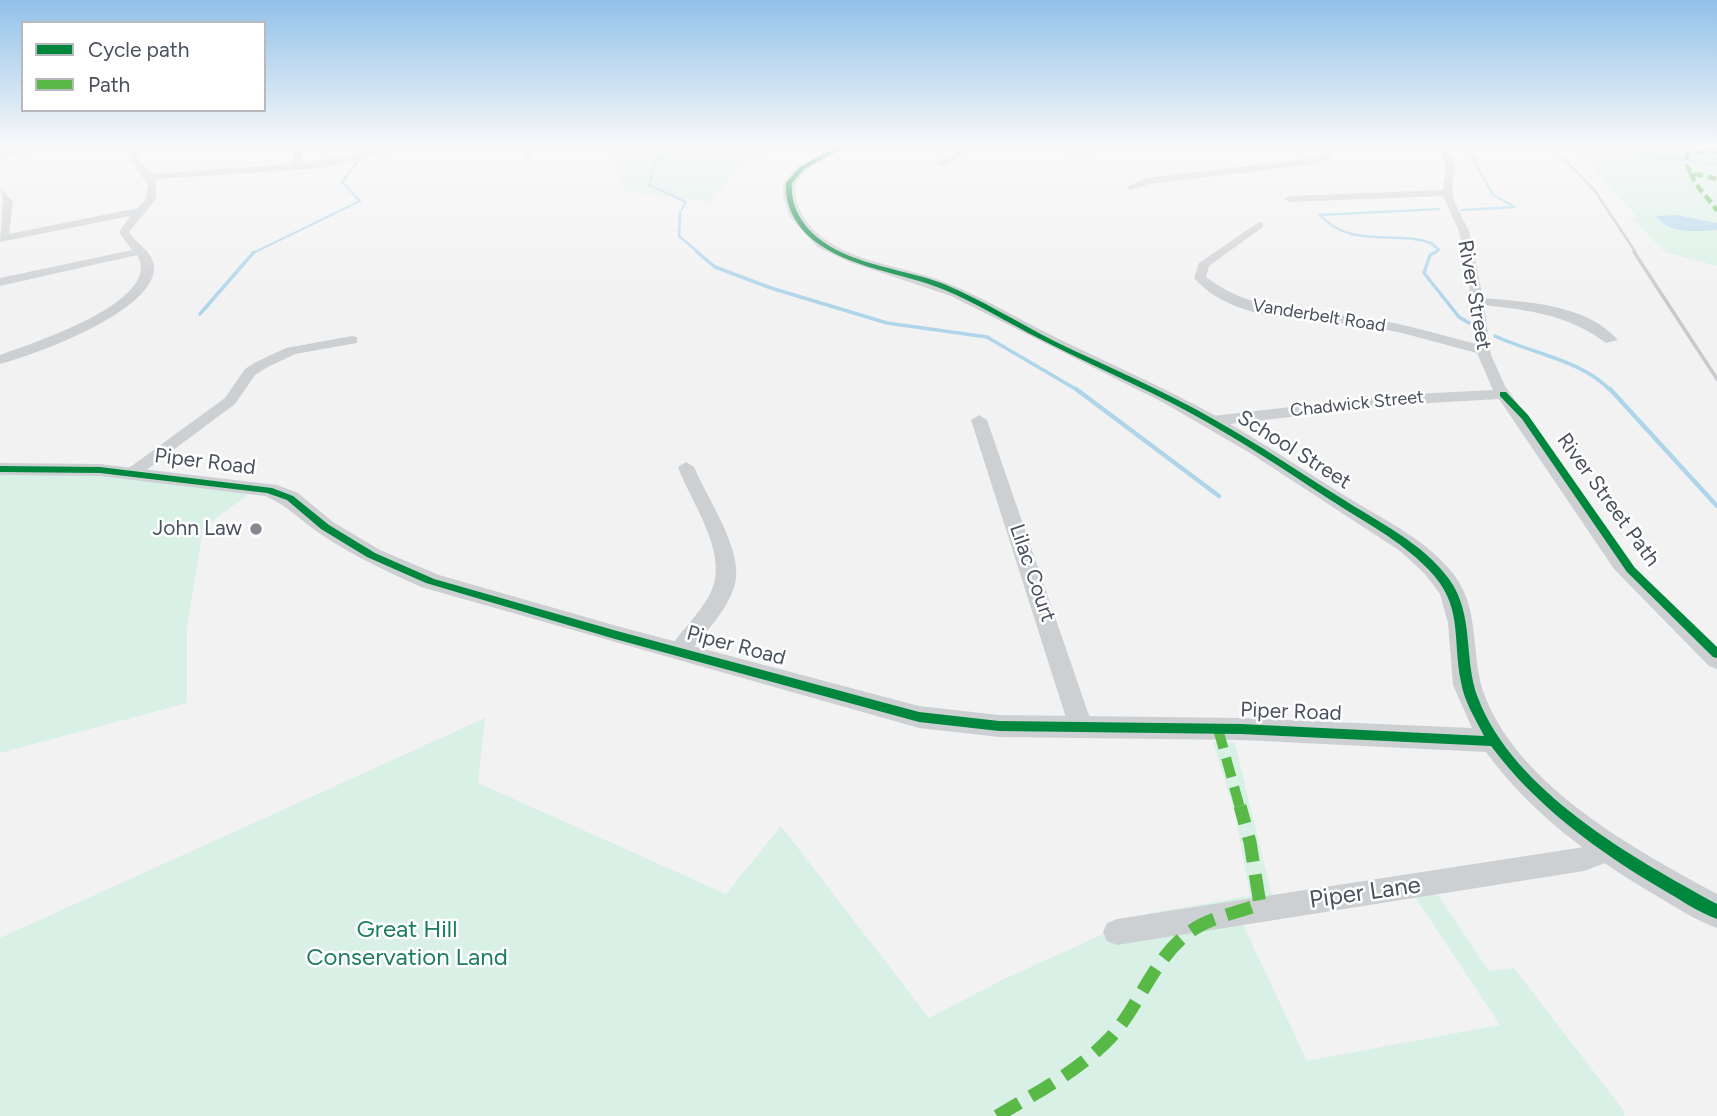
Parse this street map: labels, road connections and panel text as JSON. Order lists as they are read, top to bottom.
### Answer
{
  "streets": {
    "street": [
      "River Street",
      "Vanderbelt Road",
      "Chadwick Street",
      "School Street",
      "Piper Road",
      "Lilac Court",
      "Piper Lane"
    ],
    "cycle path": ["River Street Path"]
  },
  "crossings": [
    ["River Street", "Vanderbelt Road"],
    ["River Street", "Chadwick Street"],
    ["Chadwick Street", "School Street"],
    ["School Street", "Piper Road"],
    ["School Street", "Piper Lane"],
    ["Piper Road", "Lilac Court"]
  ],
  "parks": ["Great Hill Conservation Land"],
  "places": ["John Law"],
  "legend": ["Cycle path", "Path"]
}
